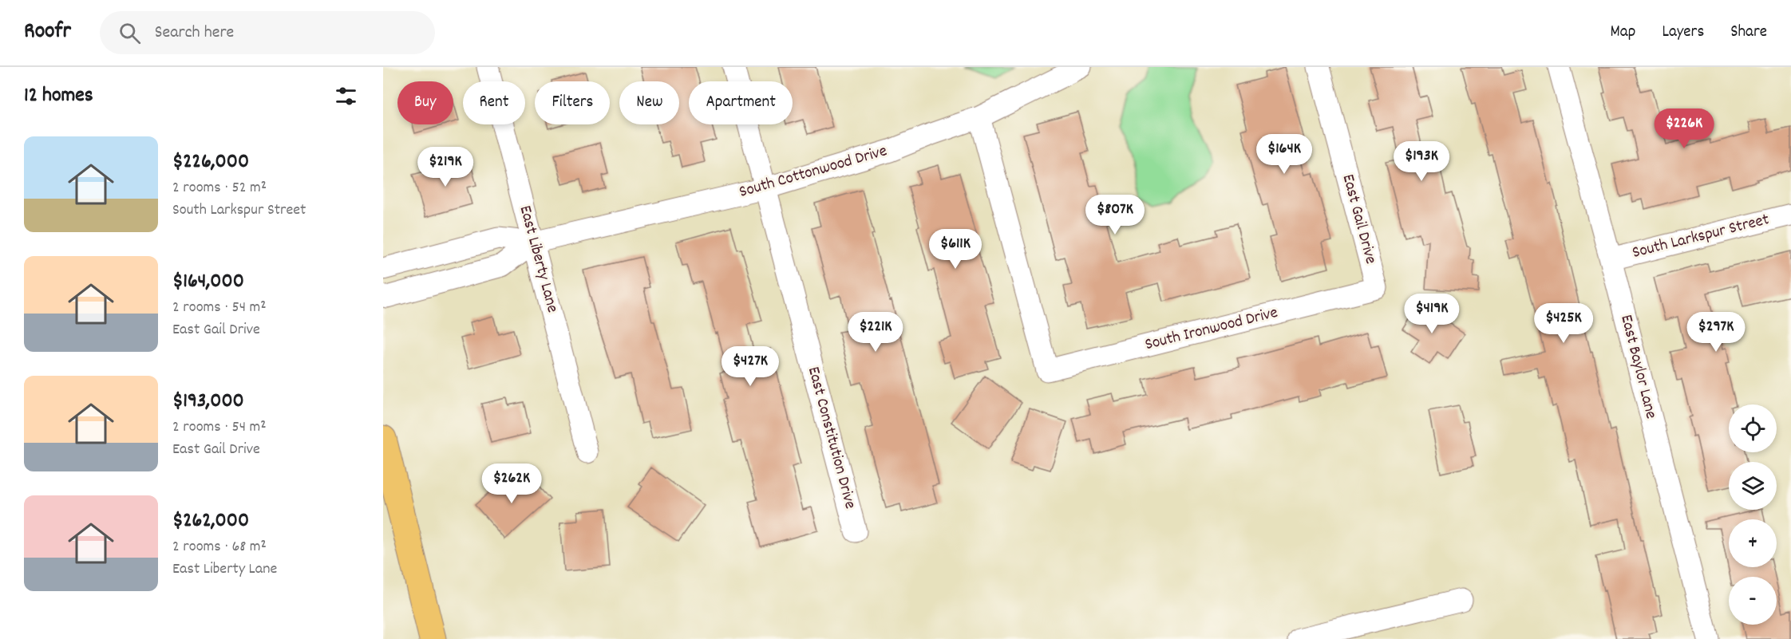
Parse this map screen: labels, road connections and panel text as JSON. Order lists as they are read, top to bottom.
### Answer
{
  "streets": {
    "street": [
      "South Cottonwood Drive",
      "East Gail Drive",
      "South Larkspur Street",
      "East Liberty Lane",
      "South Ironwood Drive",
      "East Baylor Lane",
      "East Constitution Drive"
    ]
  },
  "crossings": [
    ["South Cottonwood Drive", "East Liberty Lane"],
    ["South Cottonwood Drive", "South Ironwood Drive"],
    ["South Cottonwood Drive", "East Constitution Drive"],
    ["East Gail Drive", "South Ironwood Drive"],
    ["South Larkspur Street", "East Baylor Lane"]
  ],
  "page": {
    "header": "Roofr",
    "search": "Search here",
    "nav": ["Map", "Layers", "Share"],
    "heading": "12 homes",
    "chip": [
      "Buy",
      "Rent",
      "Filters",
      "New",
      "Apartment"
    ],
    "price": [
      "$226K",
      "$164K",
      "$193K",
      "$219K",
      "$807K",
      "$611K",
      "$419K",
      "$425K",
      "$221K",
      "$297K",
      "$427K",
      "$262K"
    ],
    "list": [
      {
        "name": "$226,000",
        "note": "2 rooms · 52 m² · South Larkspur Street"
      },
      {
        "name": "$164,000",
        "note": "2 rooms · 54 m² · East Gail Drive"
      },
      {
        "name": "$193,000",
        "note": "2 rooms · 54 m² · East Gail Drive"
      },
      {
        "name": "$262,000",
        "note": "2 rooms · 68 m² · East Liberty Lane"
      }
    ],
    "map_buttons": ["+", "−"]
  }
}
